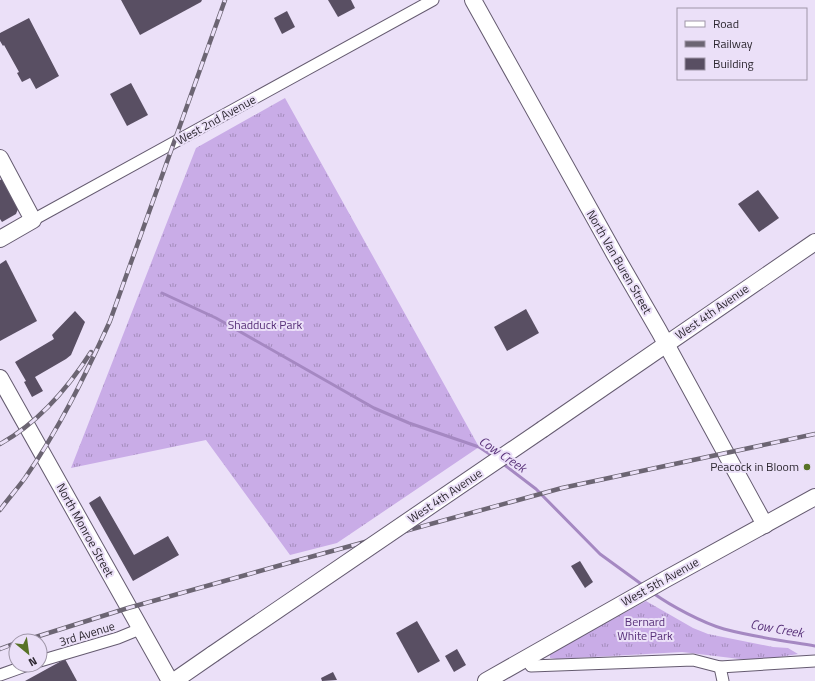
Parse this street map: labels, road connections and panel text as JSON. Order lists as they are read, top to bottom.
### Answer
{
  "streets": {
    "street": [
      "West 2nd Avenue",
      "North Van Buren Street",
      "West 4th Avenue",
      "North Monroe Street",
      "West 5th Avenue",
      "3rd Avenue"
    ]
  },
  "crossings": [
    ["North Van Buren Street", "West 4th Avenue"],
    ["North Van Buren Street", "West 5th Avenue"],
    ["North Monroe Street", "3rd Avenue"]
  ],
  "water": ["Cow Creek"],
  "parks": ["Shadduck Park", "Bernard White Park"],
  "places": ["Peacock in Bloom"],
  "legend": ["Road", "Railway", "Building"],
  "north": "bottom right"
}
